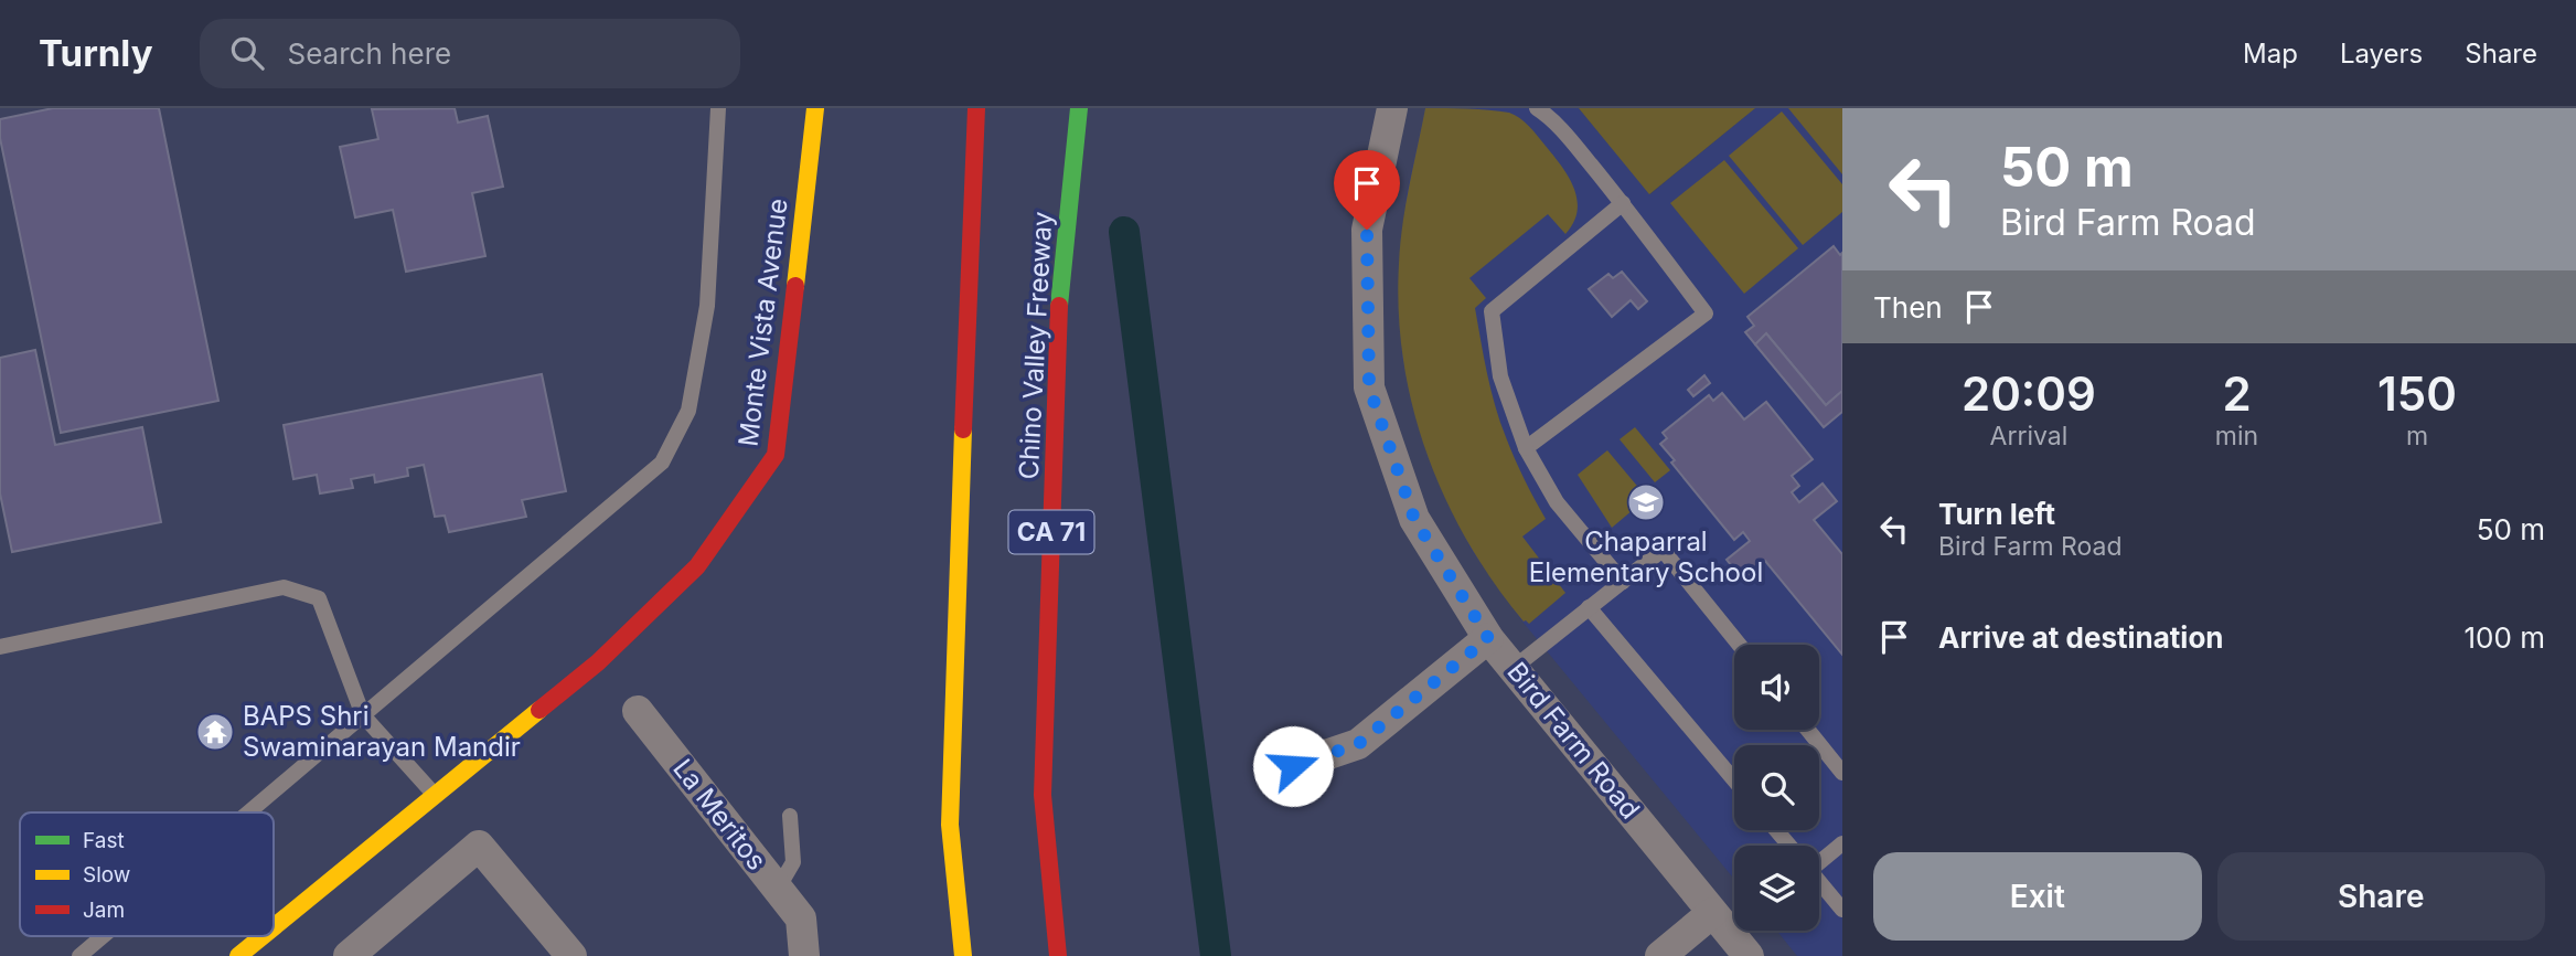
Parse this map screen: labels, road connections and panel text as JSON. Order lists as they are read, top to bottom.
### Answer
{
  "streets": {
    "main road": ["Monte Vista Avenue", "Chino Valley Freeway", "CA 71"],
    "street": ["Bird Farm Road", "La Meritos"]
  },
  "places": {
    "school or university": ["Chaparral Elementary School"],
    "temple": ["BAPS Shri Swaminarayan Mandir"]
  },
  "legend": ["Fast", "Slow", "Jam"],
  "page": {
    "header": "Turnly",
    "search": "Search here",
    "nav": ["Map", "Layers", "Share"],
    "turn": ["50 m", "Bird Farm Road"],
    "then": "Then",
    "eta": [
      "20:09",
      "Arrival",
      "2",
      "min",
      "150",
      "m"
    ],
    "list": [
      {
        "name": "Turn left",
        "note": "Bird Farm Road",
        "value": "50 m"
      },
      {
        "name": "Arrive at destination",
        "value": "100 m"
      }
    ],
    "buttons": ["Exit", "Share"]
  }
}
